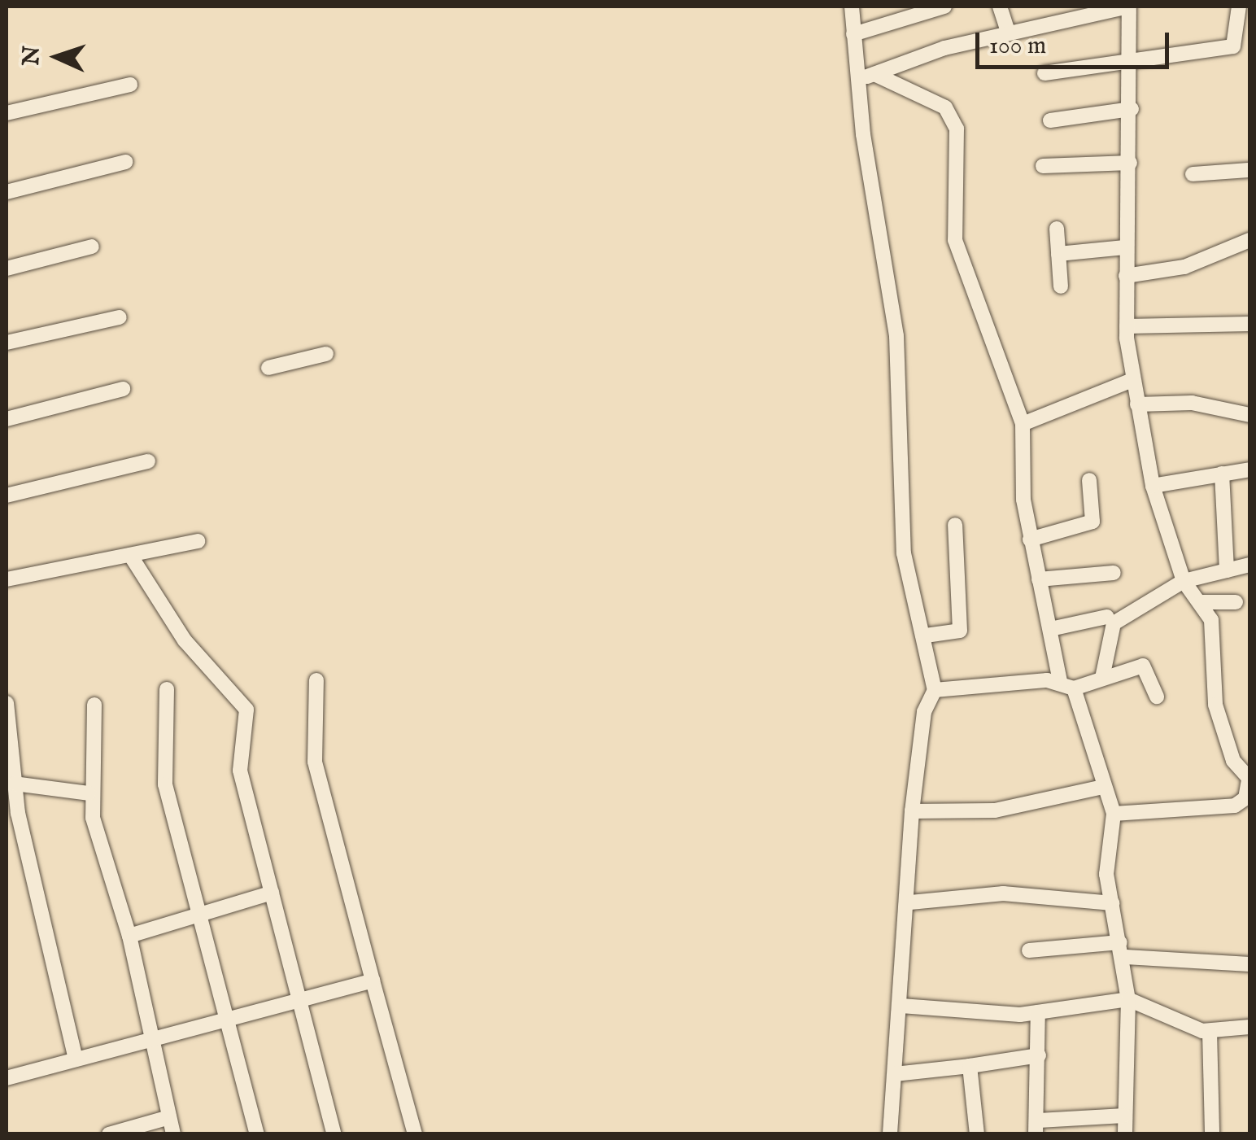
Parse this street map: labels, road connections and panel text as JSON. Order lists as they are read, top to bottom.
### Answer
{
  "scale_bar": "100 m",
  "north": "left"
}
